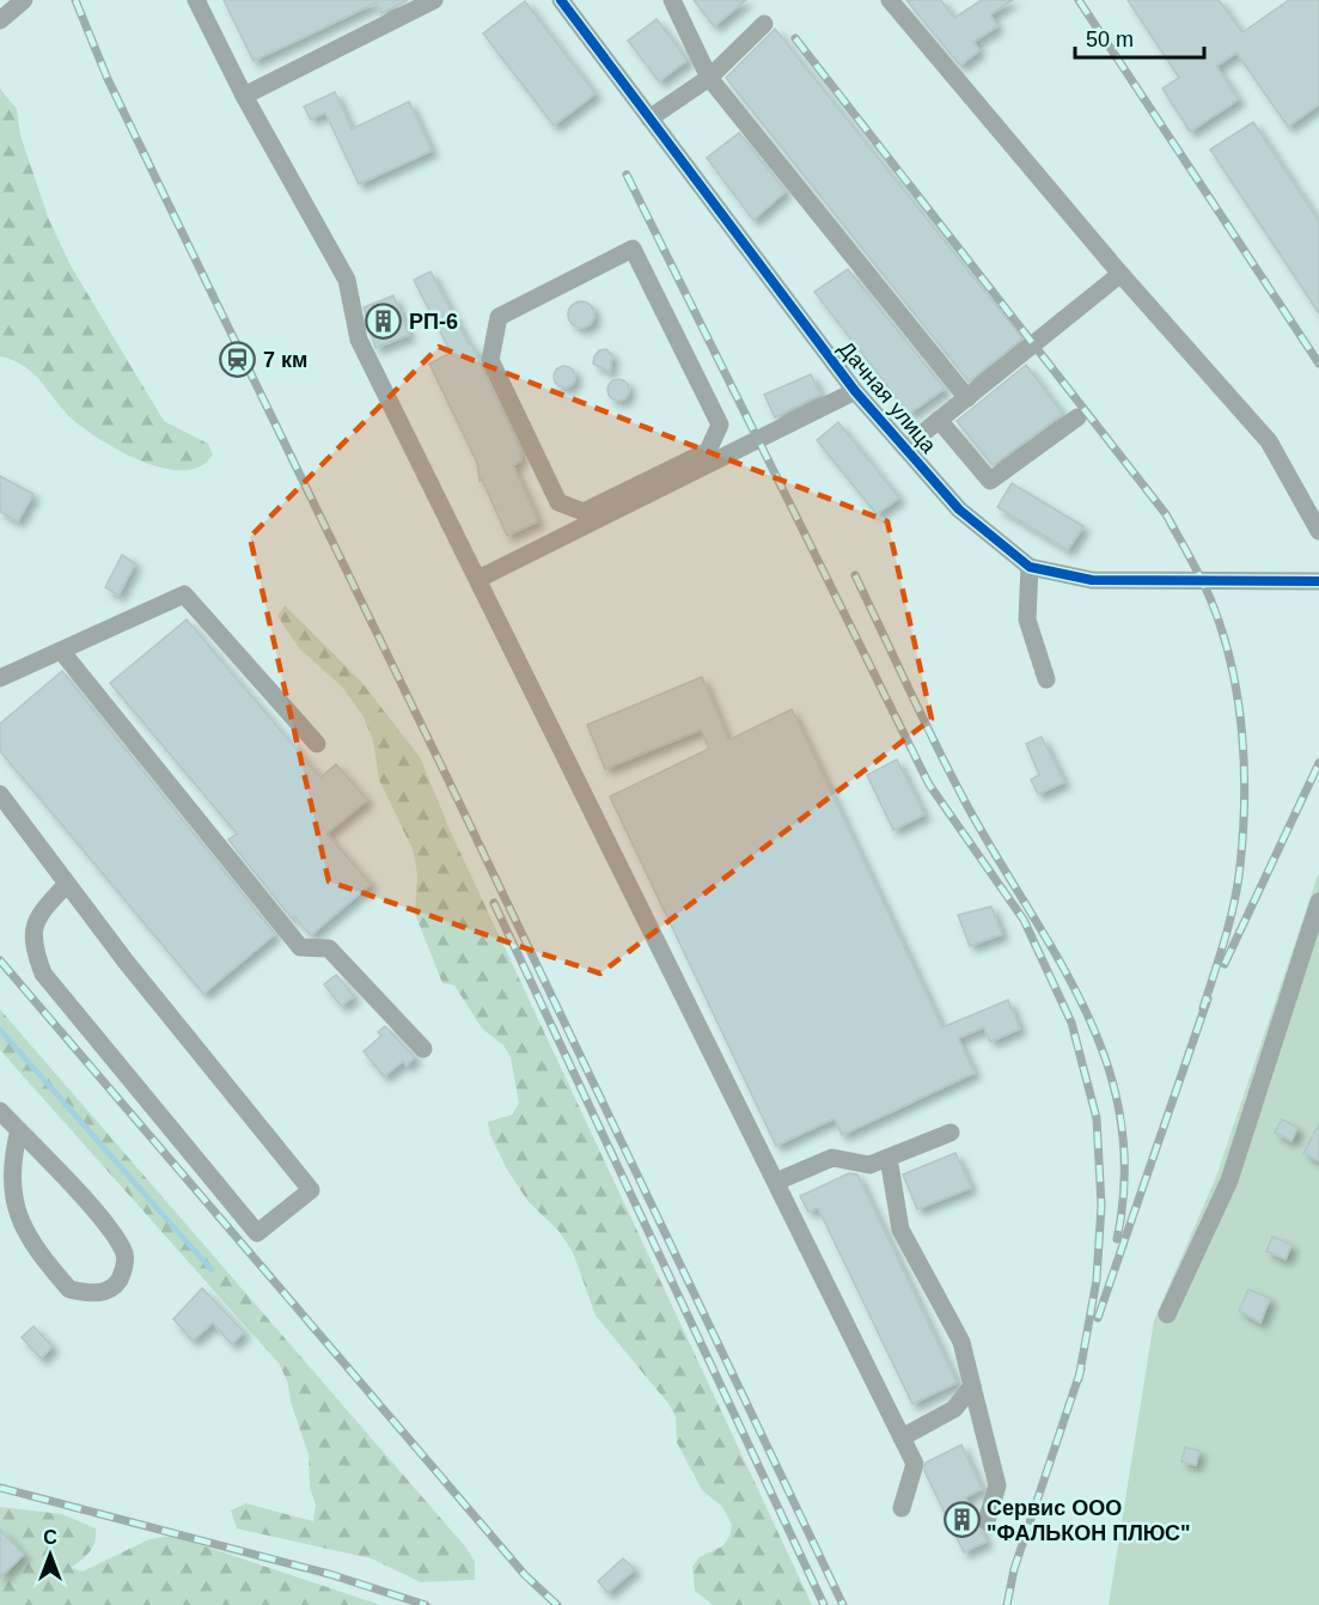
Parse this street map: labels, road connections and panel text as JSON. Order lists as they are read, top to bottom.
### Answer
{
  "streets": {
    "street": ["Дачная улица"]
  },
  "places": {
    "building": ["РП-6", "Сервис ООО \"ФАЛЬКОН ПЛЮС\""],
    "station": ["7 км"]
  },
  "scale_bar": "50 m",
  "north": "top"
}
